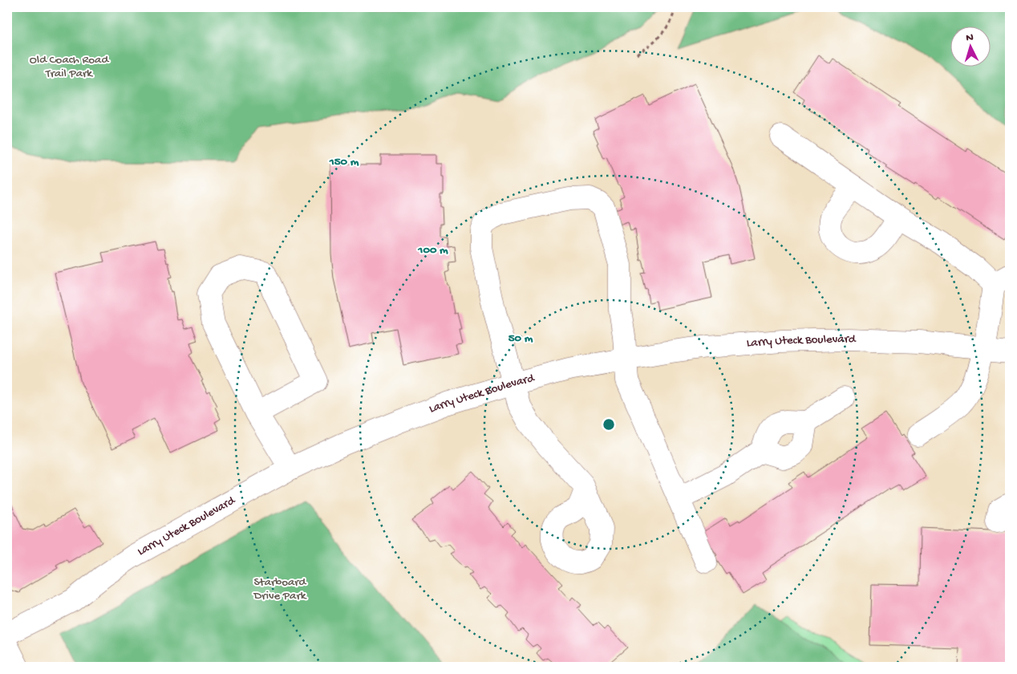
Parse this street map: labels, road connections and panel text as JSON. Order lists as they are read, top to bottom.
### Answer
{
  "streets": {
    "main road": ["Larry Uteck Boulevard"]
  },
  "parks": ["Old Coach Road Trail Park", "Starboard Drive Park"],
  "north": "top",
  "rings": ["150 m", "100 m", "50 m"]
}
